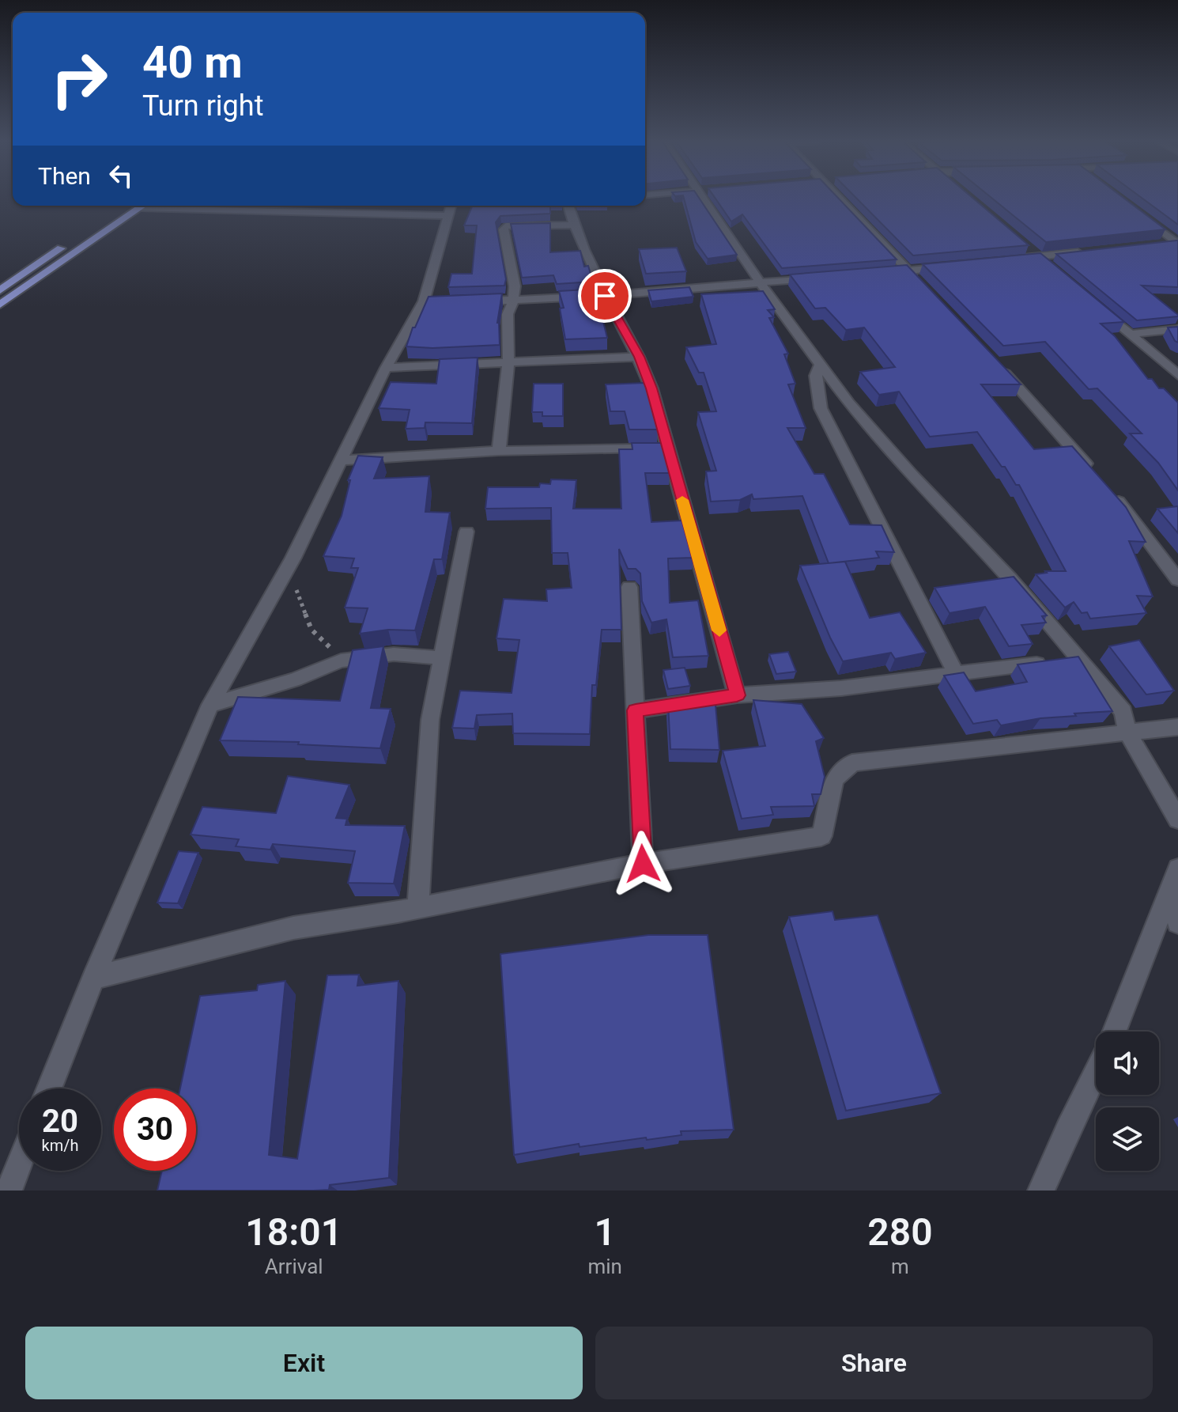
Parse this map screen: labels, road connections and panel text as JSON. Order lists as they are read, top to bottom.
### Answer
{
  "page": {
    "turn": ["40 m", "Turn right"],
    "then": "Then",
    "speed": "20 km/h",
    "limit": "30",
    "eta": [
      "18:01",
      "Arrival",
      "1",
      "min",
      "280",
      "m"
    ],
    "buttons": ["Exit", "Share"]
  }
}
